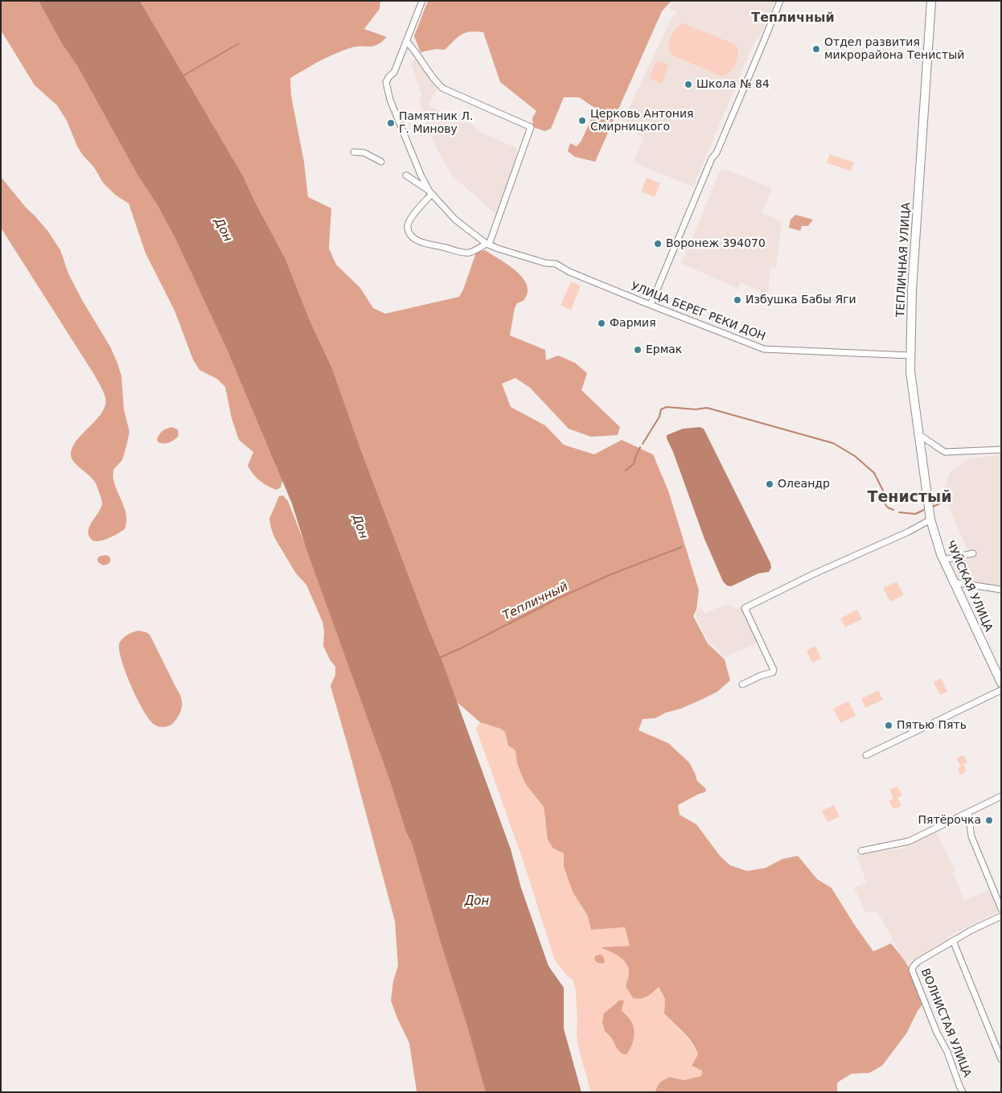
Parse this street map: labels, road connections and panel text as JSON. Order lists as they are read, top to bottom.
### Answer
{
  "streets": {
    "street": [
      "ТЕПЛИЧНАЯ УЛИЦА",
      "УЛИЦА БЕРЕГ РЕКИ ДОН",
      "ЧУЙСКАЯ УЛИЦА",
      "ВОЛНИСТАЯ УЛИЦА"
    ]
  },
  "crossings": [
    ["ТЕПЛИЧНАЯ УЛИЦА", "УЛИЦА БЕРЕГ РЕКИ ДОН"],
    ["ТЕПЛИЧНАЯ УЛИЦА", "ЧУЙСКАЯ УЛИЦА"]
  ],
  "districts": ["Тепличный", "Тенистый"],
  "water": ["Дон", "Тепличный"],
  "places": [
    "Отдел развития микрорайона Тенистый",
    "Школа № 84",
    "Церковь Антония Смирницкого",
    "Памятник Л. Г. Минову",
    "Воронеж 394070",
    "Избушка Бабы Яги",
    "Фармия",
    "Ермак",
    "Олеандр",
    "Пятью Пять",
    "Пятёрочка"
  ]
}
